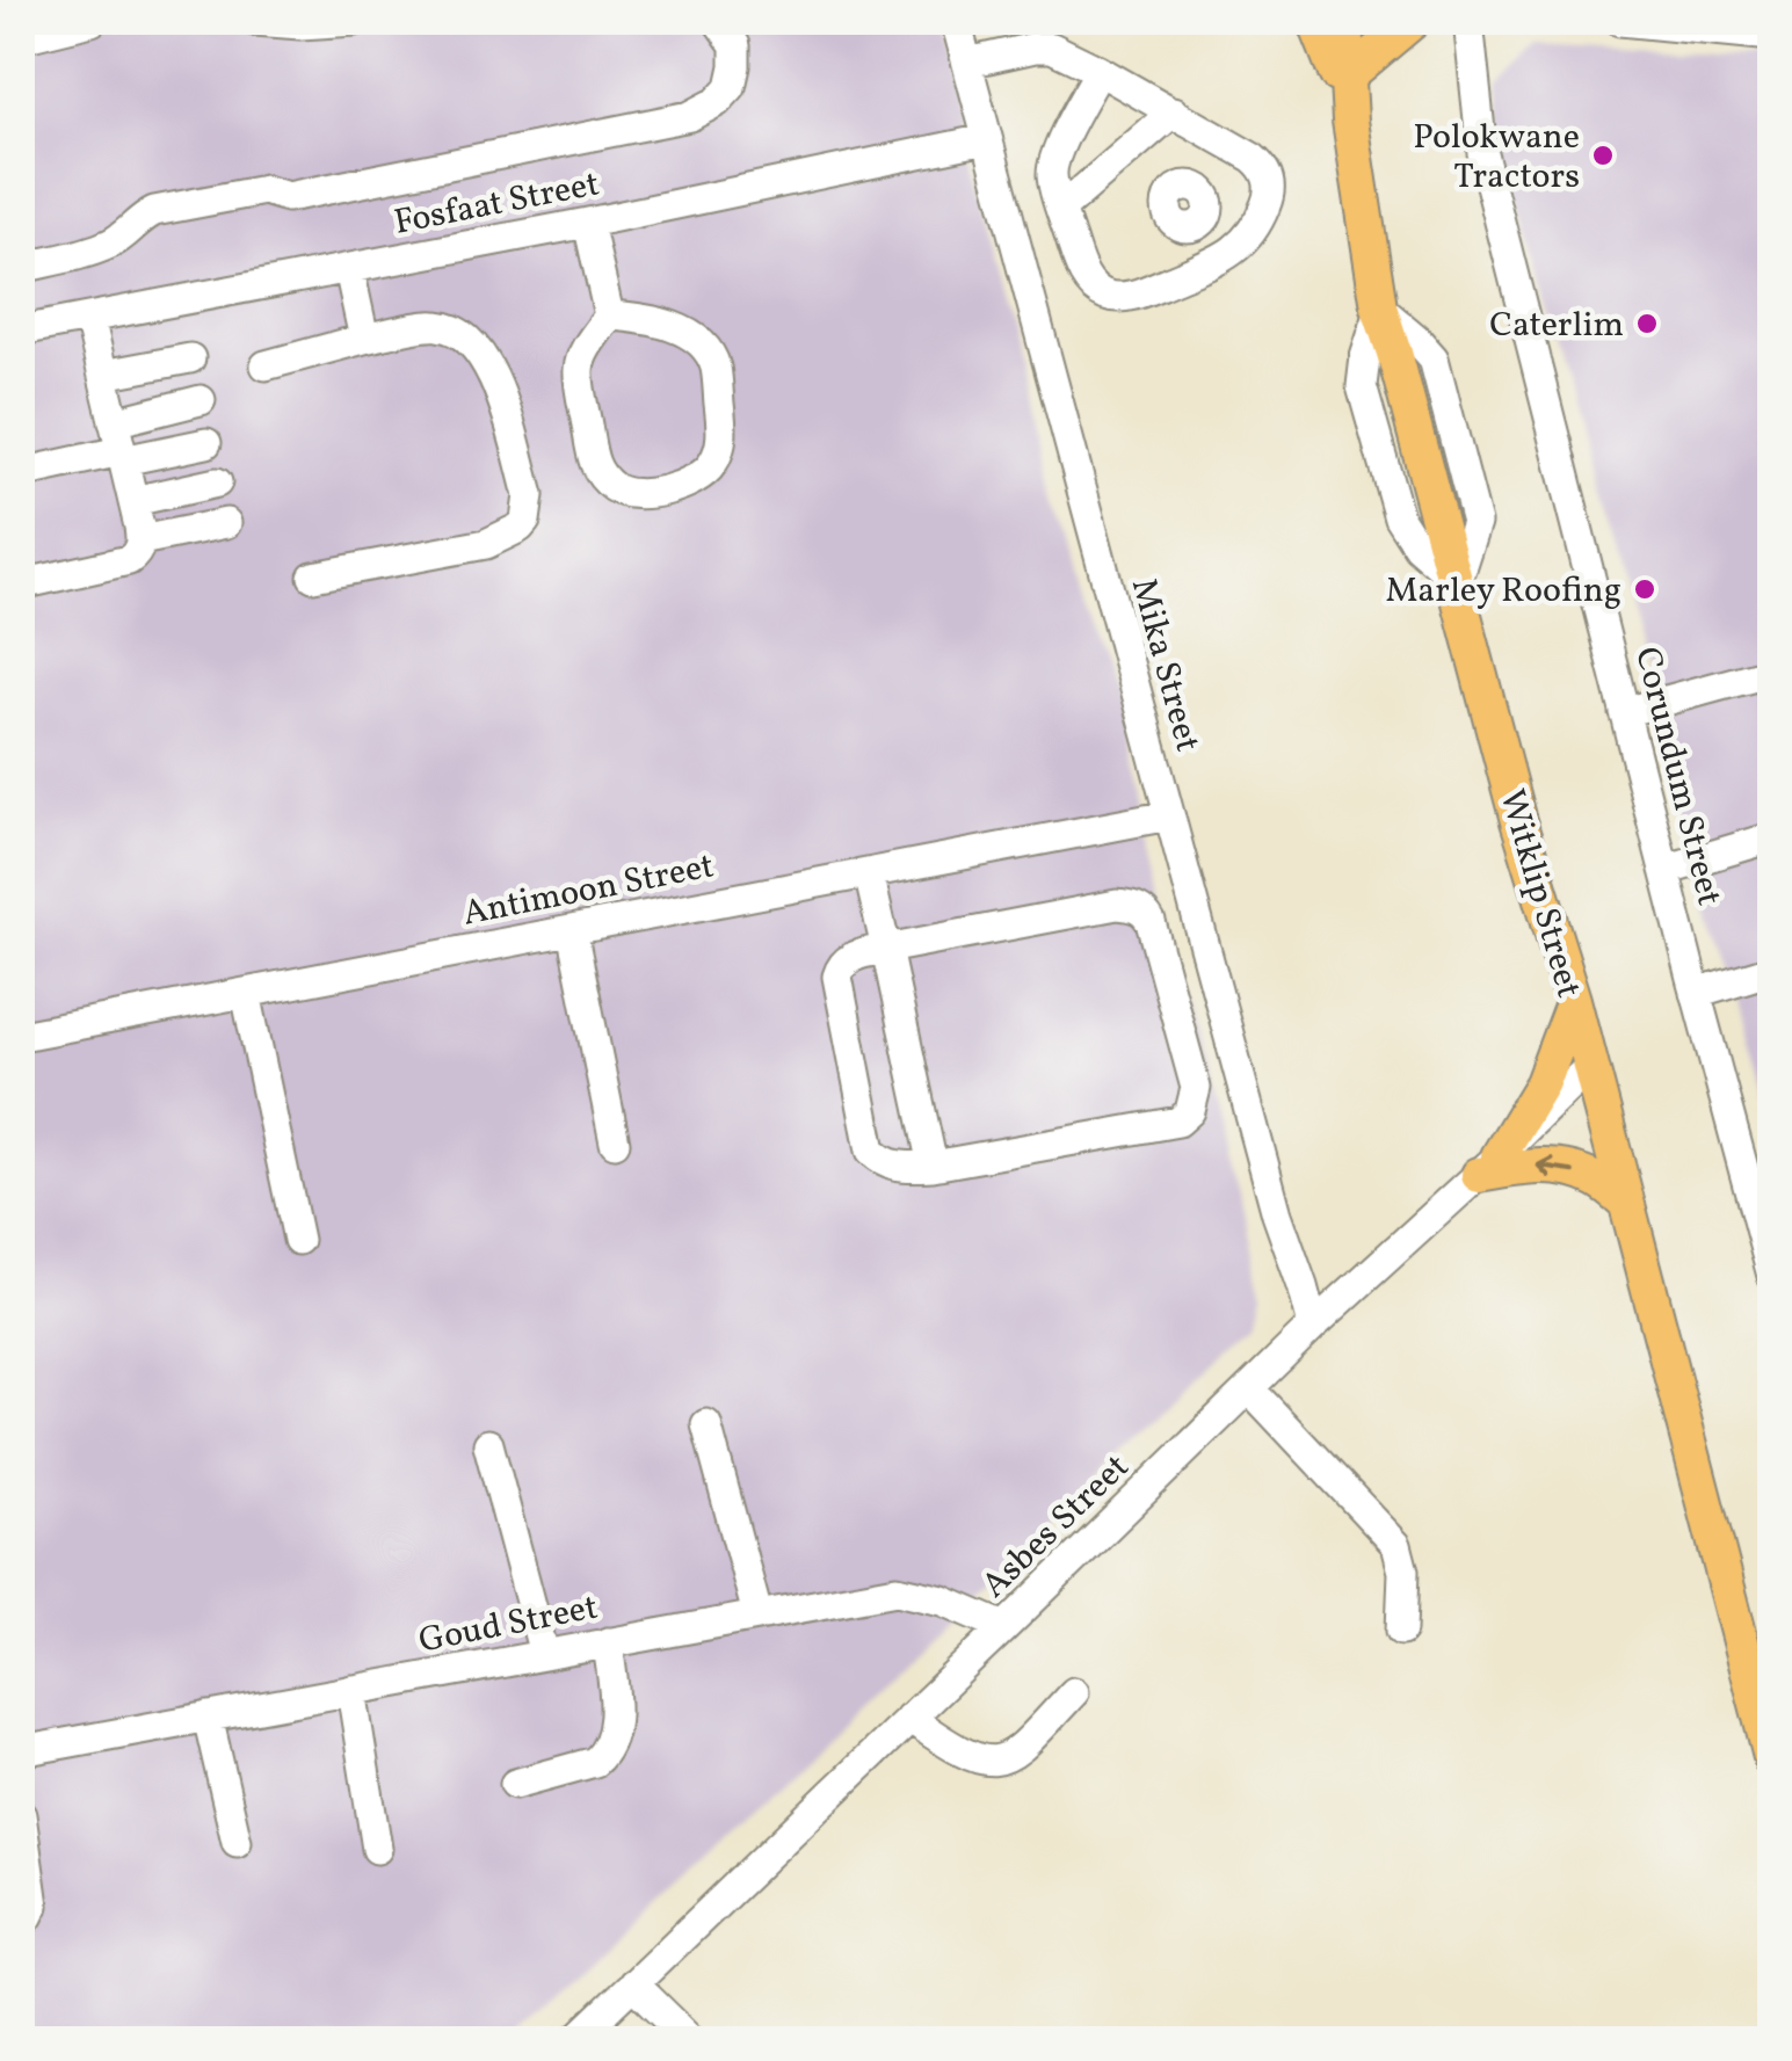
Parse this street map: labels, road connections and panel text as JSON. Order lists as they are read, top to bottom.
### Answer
{
  "streets": {
    "main road": ["Witklip Street"],
    "street": [
      "Fosfaat Street",
      "Mika Street",
      "Corundum Street",
      "Antimoon Street",
      "Asbes Street",
      "Goud Street"
    ]
  },
  "crossings": [
    ["Fosfaat Street", "Mika Street"],
    ["Mika Street", "Antimoon Street"],
    ["Mika Street", "Asbes Street"],
    ["Witklip Street", "Asbes Street"],
    ["Asbes Street", "Goud Street"]
  ],
  "places": ["Polokwane Tractors", "Caterlim", "Marley Roofing"]
}
